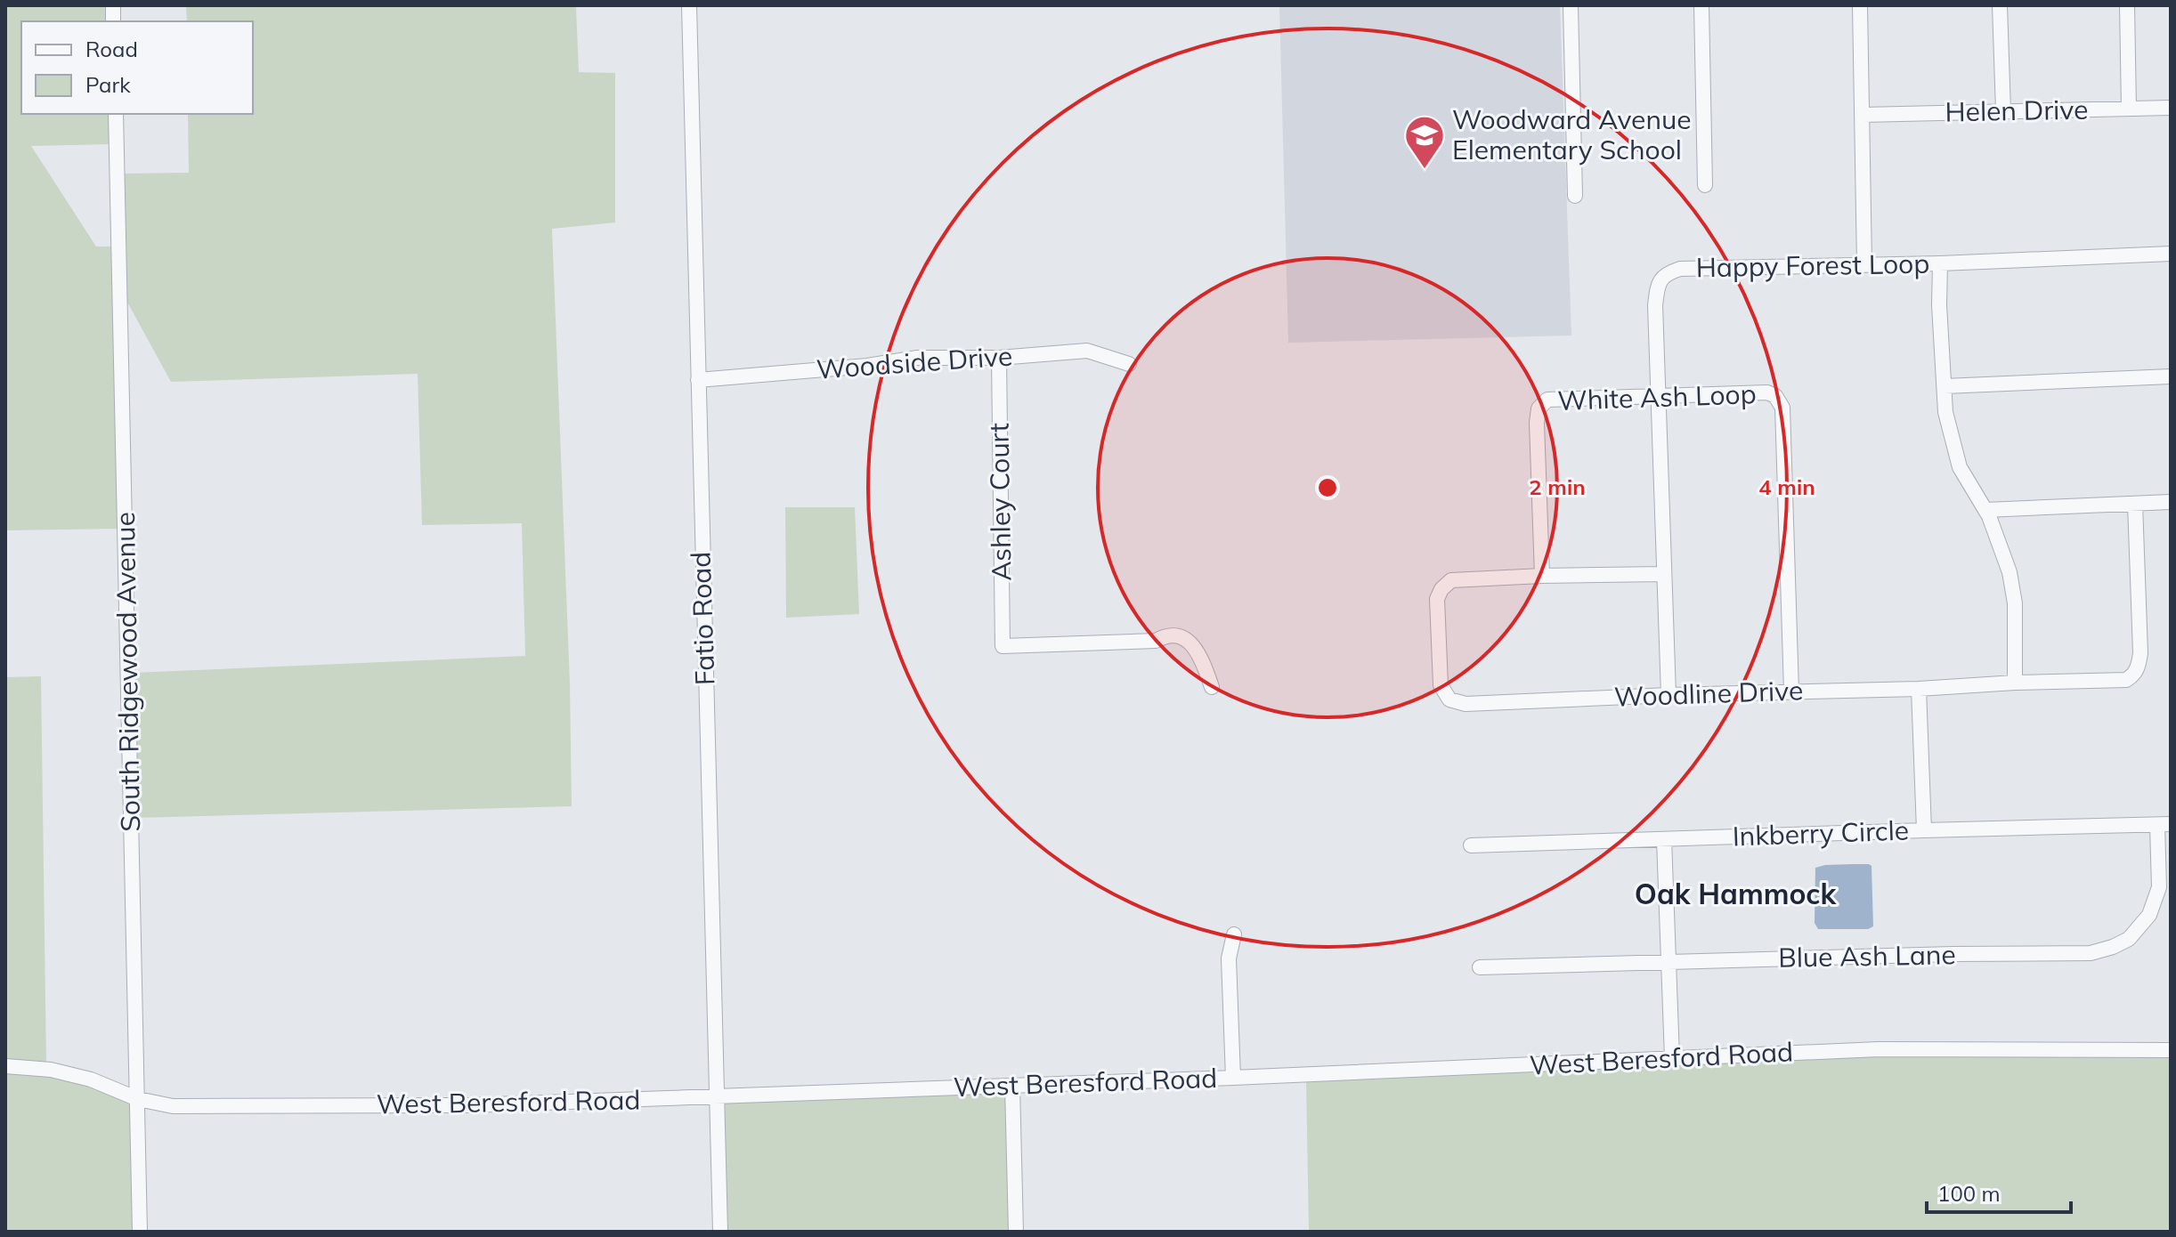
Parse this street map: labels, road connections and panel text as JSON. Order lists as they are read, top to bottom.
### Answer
{
  "streets": {
    "street": [
      "Helen Drive",
      "Happy Forest Loop",
      "Woodside Drive",
      "White Ash Loop",
      "Ashley Court",
      "Fatio Road",
      "South Ridgewood Avenue",
      "Woodline Drive",
      "Inkberry Circle",
      "Blue Ash Lane",
      "West Beresford Road"
    ]
  },
  "crossings": [
    ["Happy Forest Loop", "White Ash Loop"],
    ["Happy Forest Loop", "Woodline Drive"],
    ["Woodside Drive", "Ashley Court"],
    ["Woodside Drive", "Fatio Road"],
    ["White Ash Loop", "Woodline Drive"],
    ["Fatio Road", "West Beresford Road"],
    ["South Ridgewood Avenue", "West Beresford Road"],
    ["Inkberry Circle", "Blue Ash Lane"]
  ],
  "districts": ["Oak Hammock"],
  "places": {
    "school or university": ["Woodward Avenue Elementary School"]
  },
  "legend": ["Road", "Park"],
  "scale_bar": "100 m",
  "rings": ["2 min", "4 min"]
}
